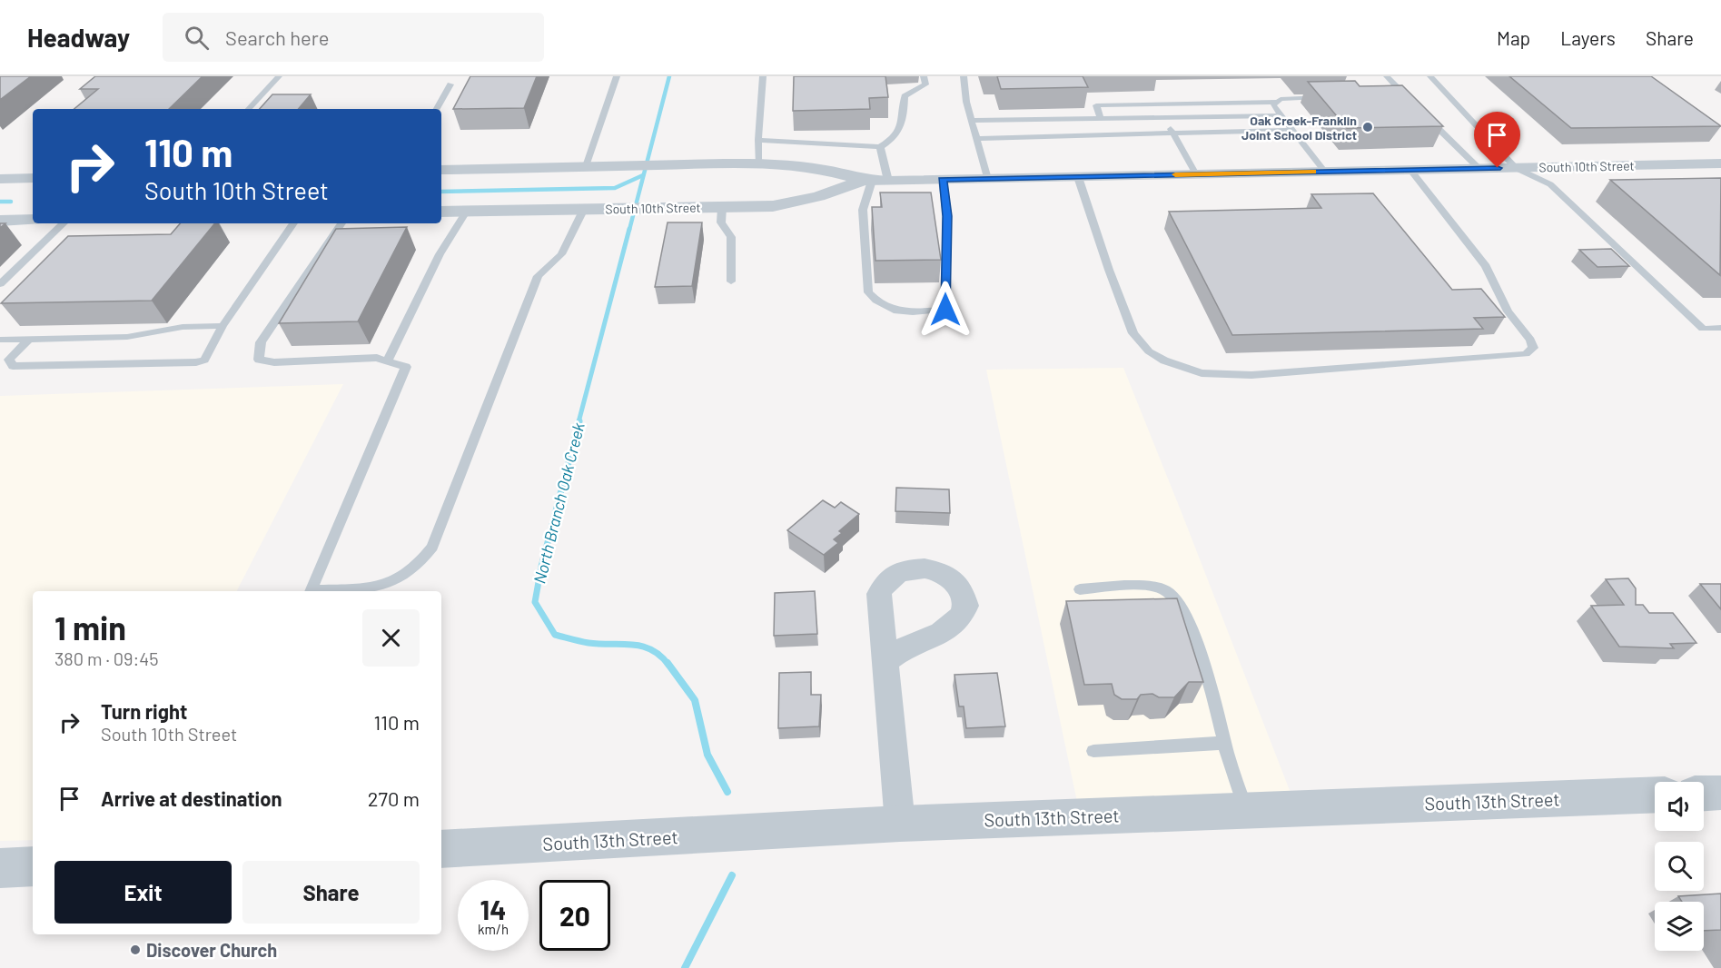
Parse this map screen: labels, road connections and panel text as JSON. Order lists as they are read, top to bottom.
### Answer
{
  "streets": {
    "street": ["South 10th Street", "South 13th Street"]
  },
  "water": ["North Branch Oak Creek"],
  "places": ["Oak Creek-Franklin Joint School District", "Discover Church"],
  "page": {
    "header": "Headway",
    "search": "Search here",
    "nav": ["Map", "Layers", "Share"],
    "turn": ["110 m", "South 10th Street"],
    "heading": ["1 min", "380 m · 09:45"],
    "list": [
      {
        "name": "Turn right",
        "note": "South 10th Street",
        "value": "110 m"
      },
      {
        "name": "Arrive at destination",
        "value": "270 m"
      }
    ],
    "buttons": ["Exit", "Share"],
    "speed": "14 km/h",
    "limit": "20"
  }
}
